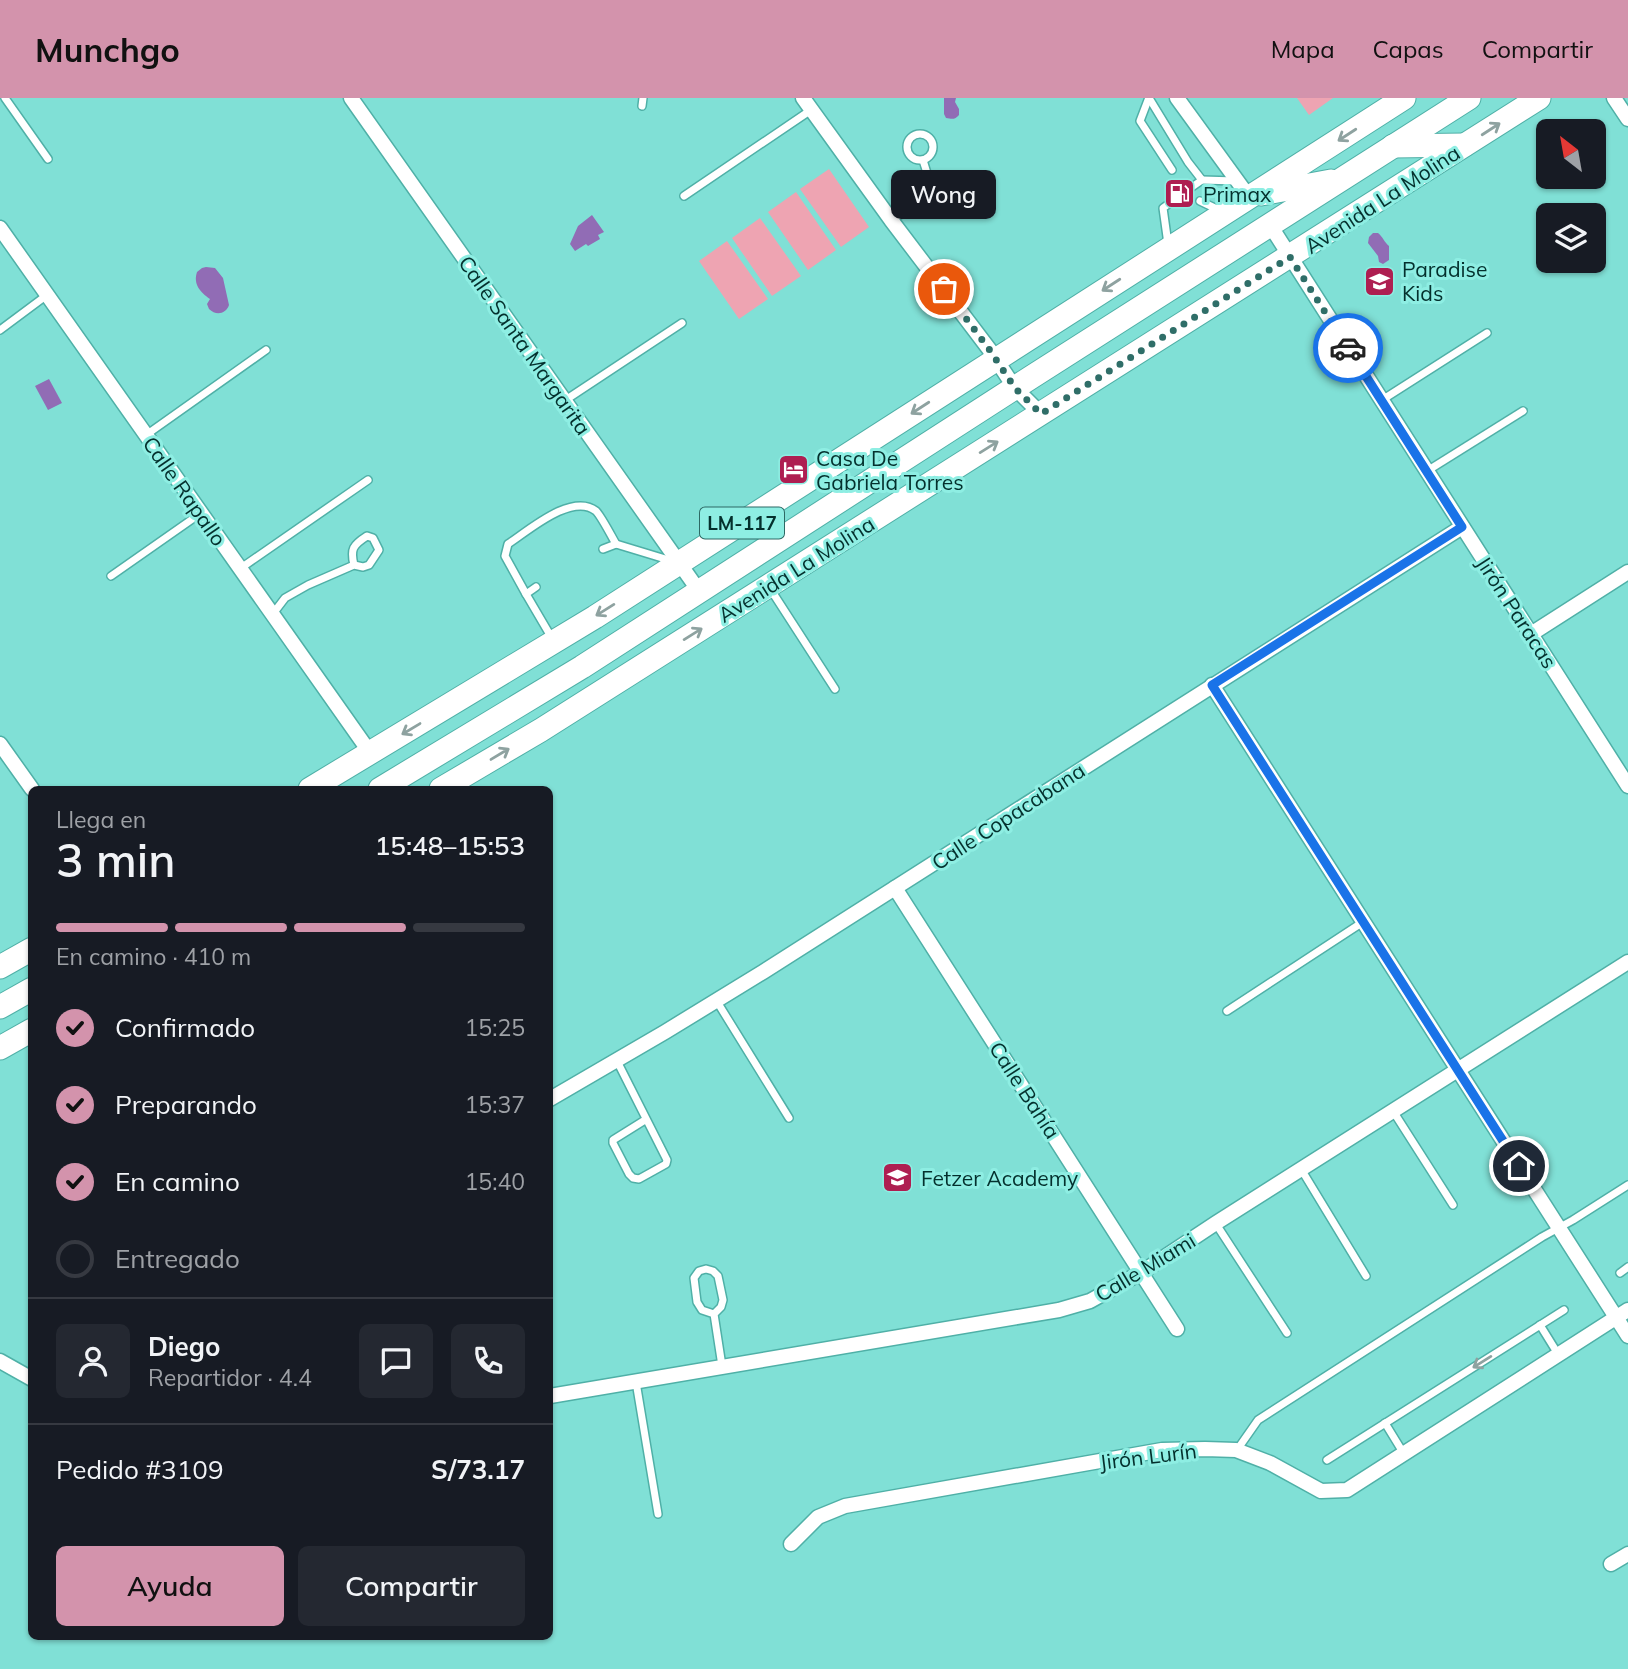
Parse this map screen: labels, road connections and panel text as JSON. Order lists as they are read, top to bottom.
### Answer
{
  "streets": {
    "main road": ["Avenida La Molina", "LM-117"],
    "street": [
      "Calle Santa Margarita",
      "Calle Rapallo",
      "Jirón Paracas",
      "Calle Copacabana",
      "Calle Bahía",
      "Calle Miami",
      "Jirón Lurín"
    ]
  },
  "crossings": [
    ["Avenida La Molina", "Calle Santa Margarita"],
    ["Avenida La Molina", "Jirón Paracas"],
    ["Calle Santa Margarita", "LM-117"],
    ["Calle Rapallo", "LM-117"],
    ["Jirón Paracas", "Calle Copacabana"],
    ["Calle Copacabana", "Calle Bahía"],
    ["Calle Bahía", "Calle Miami"]
  ],
  "places": {
    "fuel station": ["Primax"],
    "school or university": ["Paradise Kids", "Fetzer Academy"],
    "other": ["Wong"],
    "hotel": ["Casa De Gabriela Torres"]
  },
  "north": "top left",
  "page": {
    "header": "Munchgo",
    "nav": ["Mapa", "Capas", "Compartir"],
    "bubble": "Wong",
    "heading": ["3 min", "Llega en", "15:48–15:53"],
    "panel": [
      "Diego",
      "Repartidor · 4.4",
      "Pedido #3109",
      "S/73.17"
    ],
    "bar": "En camino · 410 m",
    "list": [
      ["Confirmado", "15:25"],
      ["Preparando", "15:37"],
      ["En camino", "15:40"],
      "Entregado"
    ],
    "buttons": ["Ayuda", "Compartir"]
  }
}
